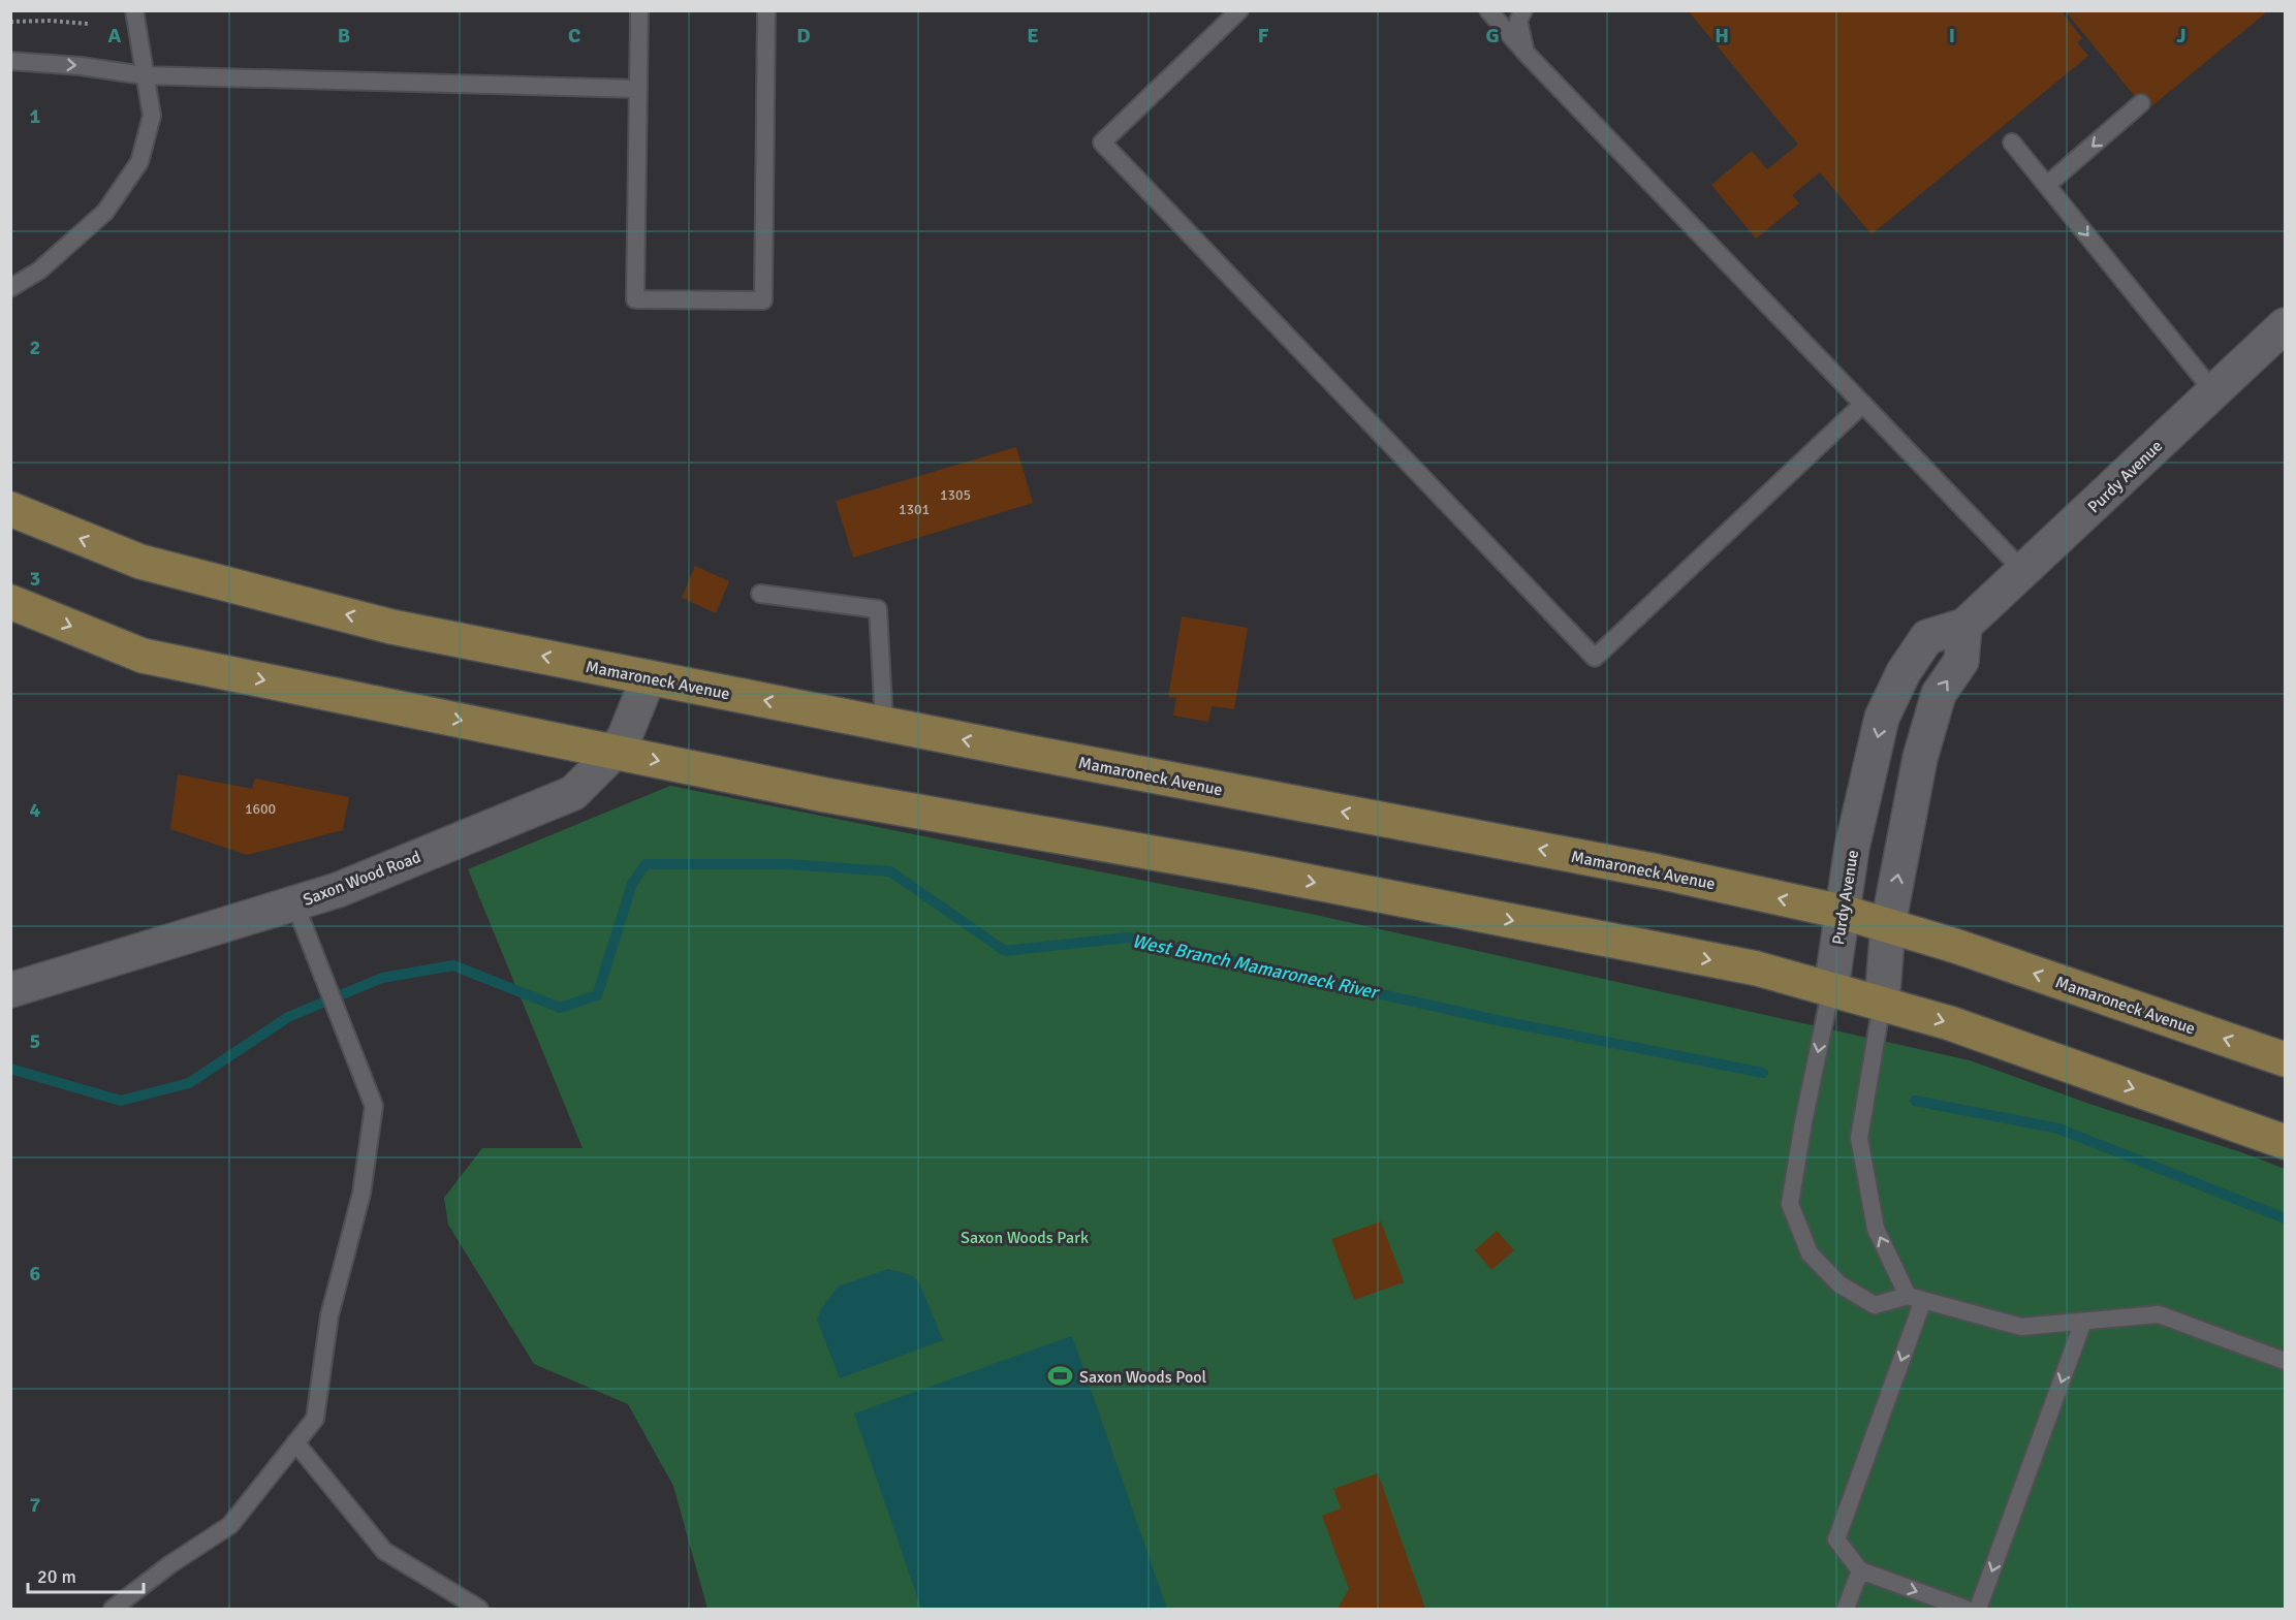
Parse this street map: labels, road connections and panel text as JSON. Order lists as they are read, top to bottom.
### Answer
{
  "streets": {
    "main road": ["Mamaroneck Avenue"],
    "street": ["Purdy Avenue", "Saxon Wood Road"]
  },
  "crossings": [
    ["Purdy Avenue", "Mamaroneck Avenue"],
    ["Mamaroneck Avenue", "Saxon Wood Road"]
  ],
  "water": ["West Branch Mamaroneck River"],
  "parks": ["Saxon Woods Park"],
  "places": {
    "sports": ["Saxon Woods Pool"]
  },
  "house_numbers": ["1305", "1301", "1600"],
  "scale_bar": "20 m",
  "grid": {
    "columns": [
      "A",
      "B",
      "C",
      "D",
      "E",
      "F",
      "G",
      "H",
      "I",
      "J"
    ],
    "rows": [
      "1",
      "2",
      "3",
      "4",
      "5",
      "6",
      "7"
    ]
  }
}
